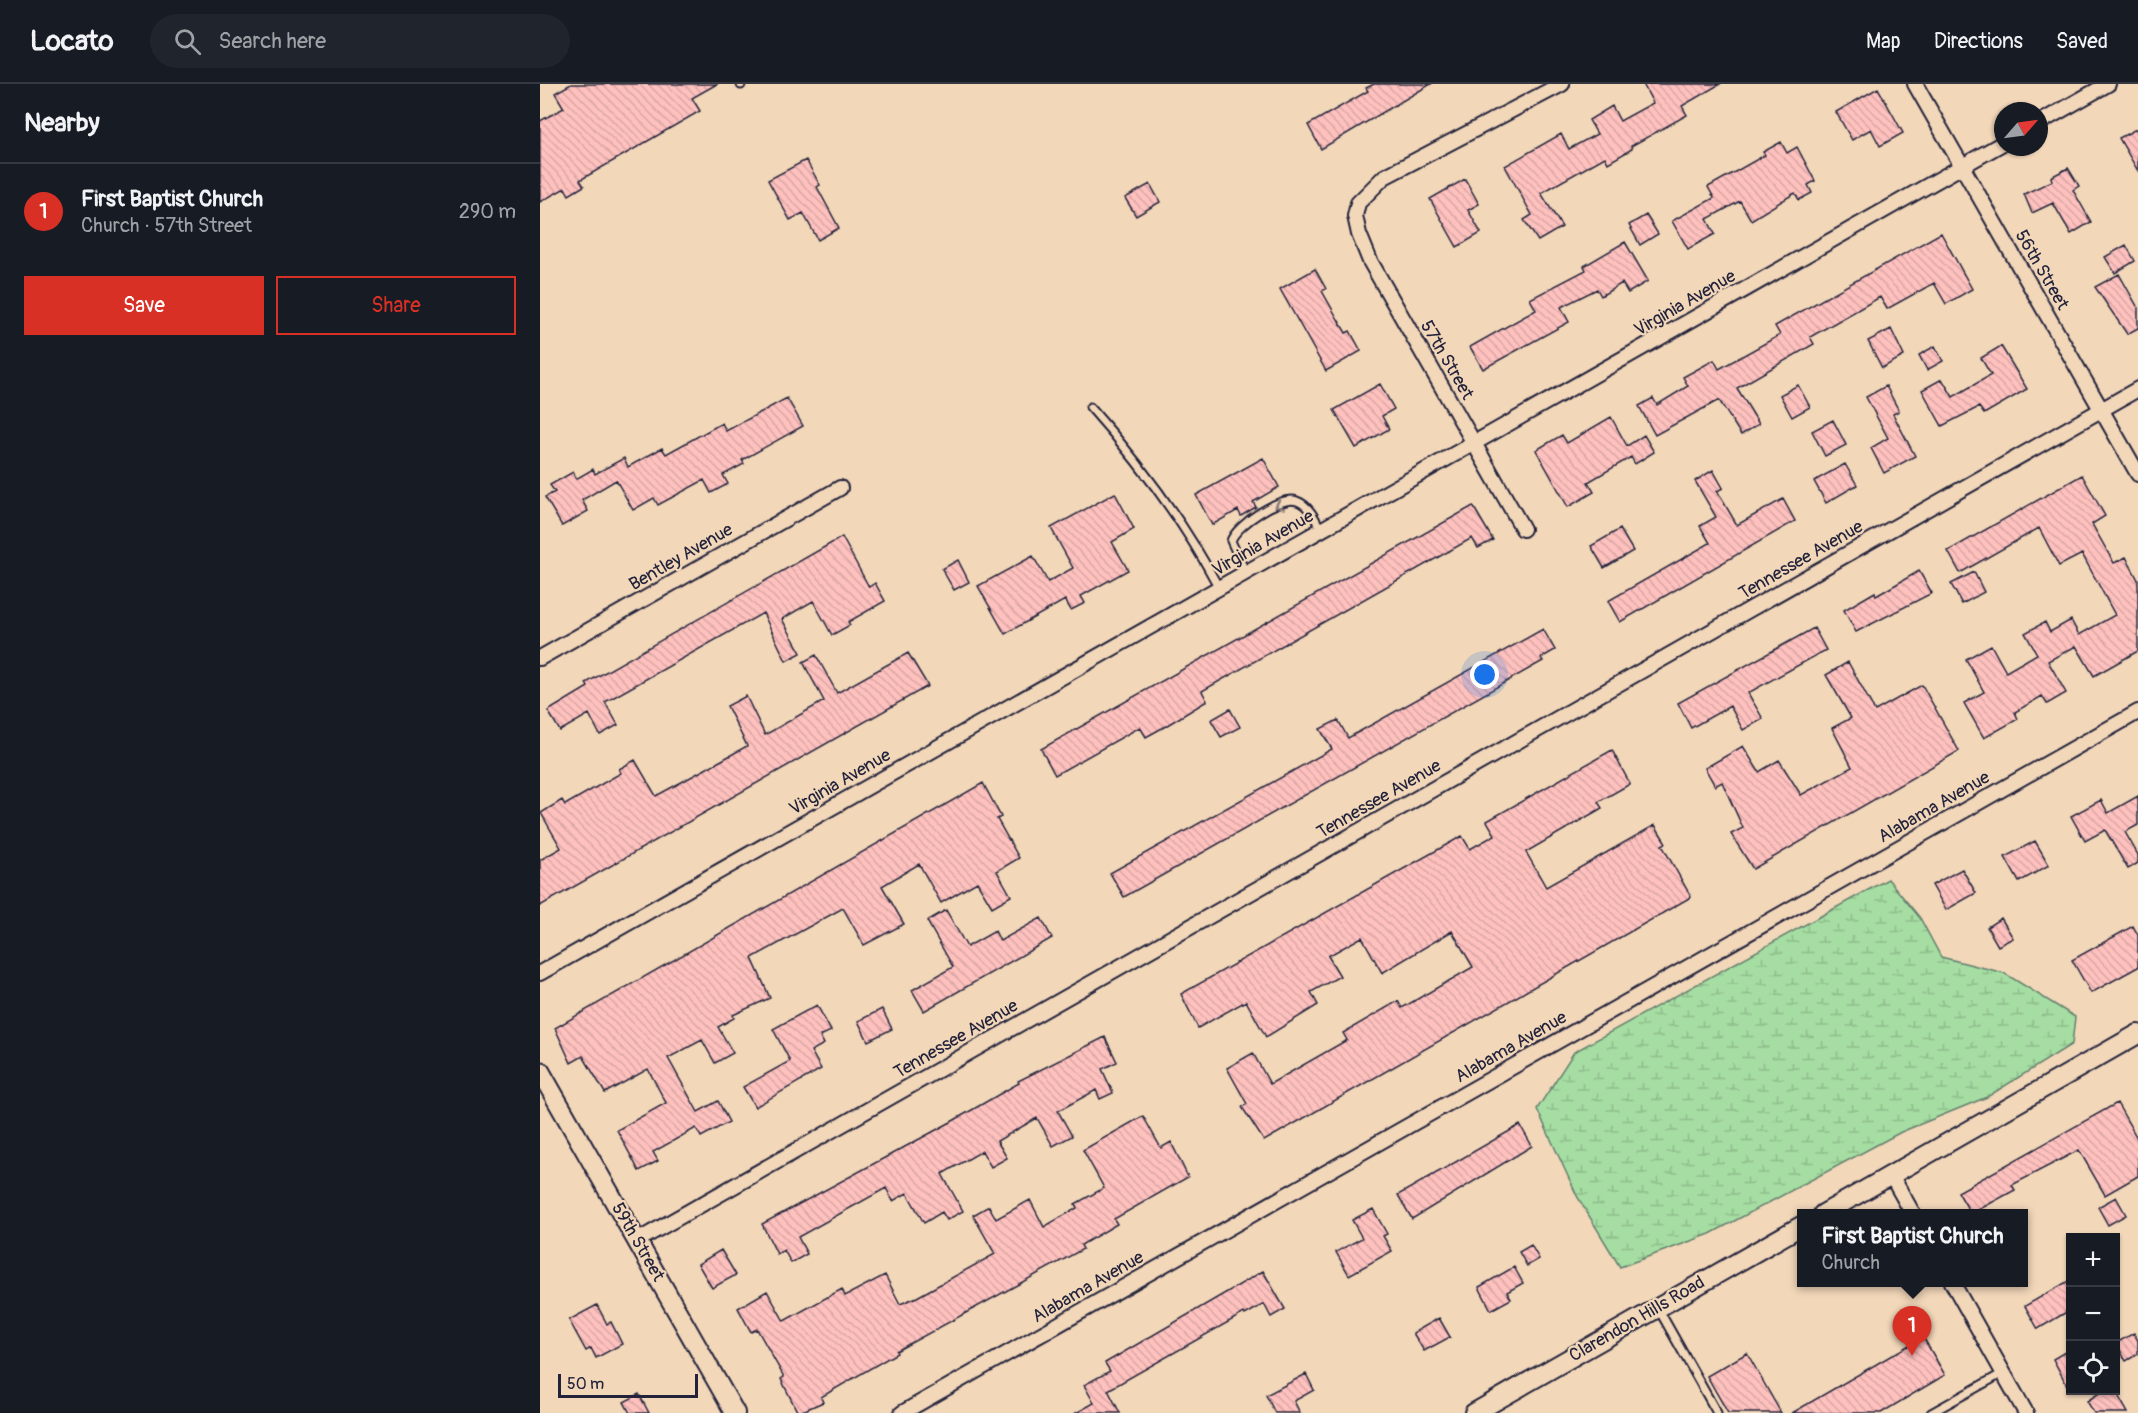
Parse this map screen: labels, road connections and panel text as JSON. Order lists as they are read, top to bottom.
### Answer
{
  "streets": {
    "street": [
      "56th Street",
      "Virginia Avenue",
      "57th Street",
      "Bentley Avenue",
      "Tennessee Avenue",
      "Alabama Avenue",
      "59th Street",
      "Clarendon Hills Road"
    ]
  },
  "crossings": [
    ["56th Street", "Virginia Avenue"],
    ["56th Street", "Tennessee Avenue"],
    ["Virginia Avenue", "57th Street"],
    ["Tennessee Avenue", "59th Street"]
  ],
  "scale_bar": "50 m",
  "north": "top right",
  "page": {
    "header": "Locato",
    "search": "Search here",
    "nav": ["Map", "Directions", "Saved"],
    "heading": "Nearby",
    "list": [
      {
        "mark": "1",
        "name": "First Baptist Church",
        "note": "Church · 57th Street",
        "value": "290 m"
      }
    ],
    "buttons": ["Save", "Share"],
    "popup": ["First Baptist Church", "Church"],
    "map_buttons": ["+", "−"],
    "pins": "1",
    "scale": "50 m"
  }
}
